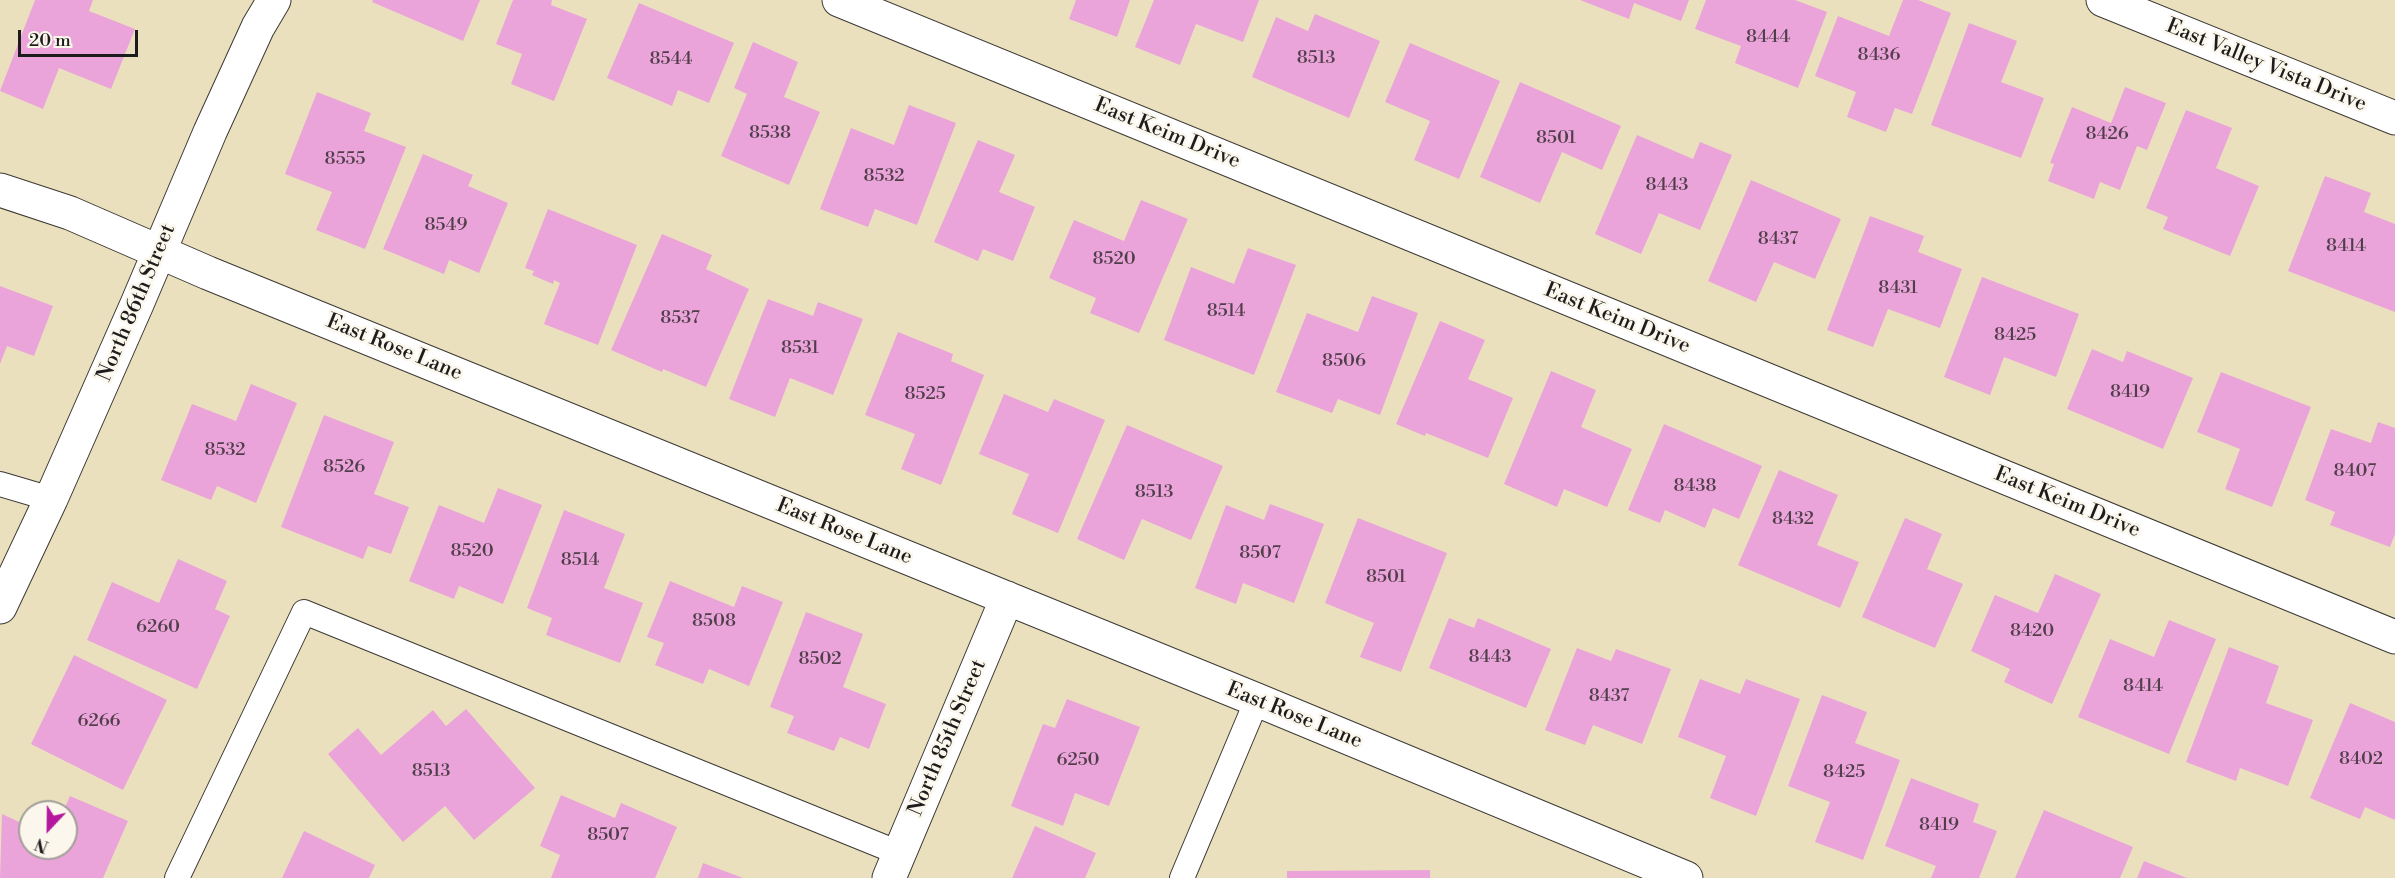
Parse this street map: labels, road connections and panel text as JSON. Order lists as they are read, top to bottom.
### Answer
{
  "streets": {
    "street": [
      "East Valley Vista Drive",
      "East Keim Drive",
      "North 86th Street",
      "East Rose Lane",
      "North 85th Street"
    ]
  },
  "crossings": [
    ["North 86th Street", "East Rose Lane"],
    ["East Rose Lane", "North 85th Street"]
  ],
  "house_numbers": [
    "8444",
    "8436",
    "8513",
    "8544",
    "8538",
    "8426",
    "8501",
    "8555",
    "8532",
    "8443",
    "8549",
    "8437",
    "8414",
    "8520",
    "8431",
    "8514",
    "8537",
    "8425",
    "8531",
    "8506",
    "8419",
    "8525",
    "8532",
    "8526",
    "8407",
    "8438",
    "8513",
    "8432",
    "8520",
    "8507",
    "8514",
    "8501",
    "8508",
    "6260",
    "8420",
    "8443",
    "8502",
    "8414",
    "8437",
    "6266",
    "8402",
    "6250",
    "8513",
    "8425",
    "8419",
    "8507"
  ],
  "scale_bar": "20 m",
  "north": "bottom"
}
